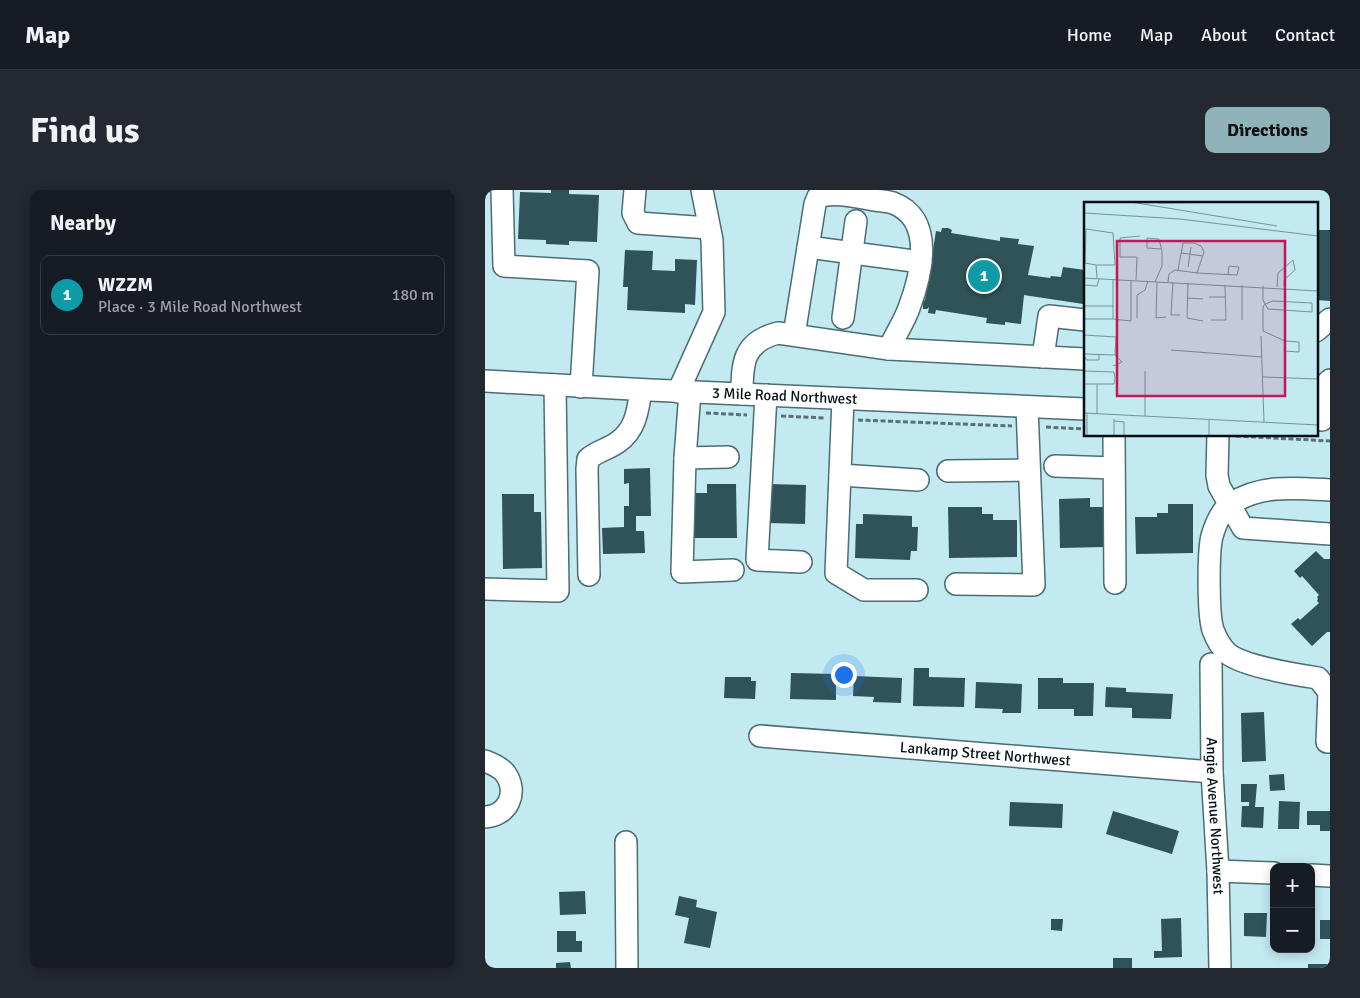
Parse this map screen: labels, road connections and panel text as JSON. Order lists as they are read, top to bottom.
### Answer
{
  "streets": {
    "street": ["3 Mile Road Northwest", "Lankamp Street Northwest", "Angie Avenue Northwest"]
  },
  "crossings": [
    ["Lankamp Street Northwest", "Angie Avenue Northwest"]
  ],
  "page": {
    "header": "Map",
    "nav": [
      "Home",
      "Map",
      "About",
      "Contact"
    ],
    "buttons": "Directions",
    "title": "Find us",
    "heading": "Nearby",
    "list": [
      {
        "mark": "1",
        "name": "WZZM",
        "note": "Place · 3 Mile Road Northwest",
        "value": "180 m"
      }
    ],
    "pins": "1",
    "map_buttons": ["+", "−"]
  }
}
